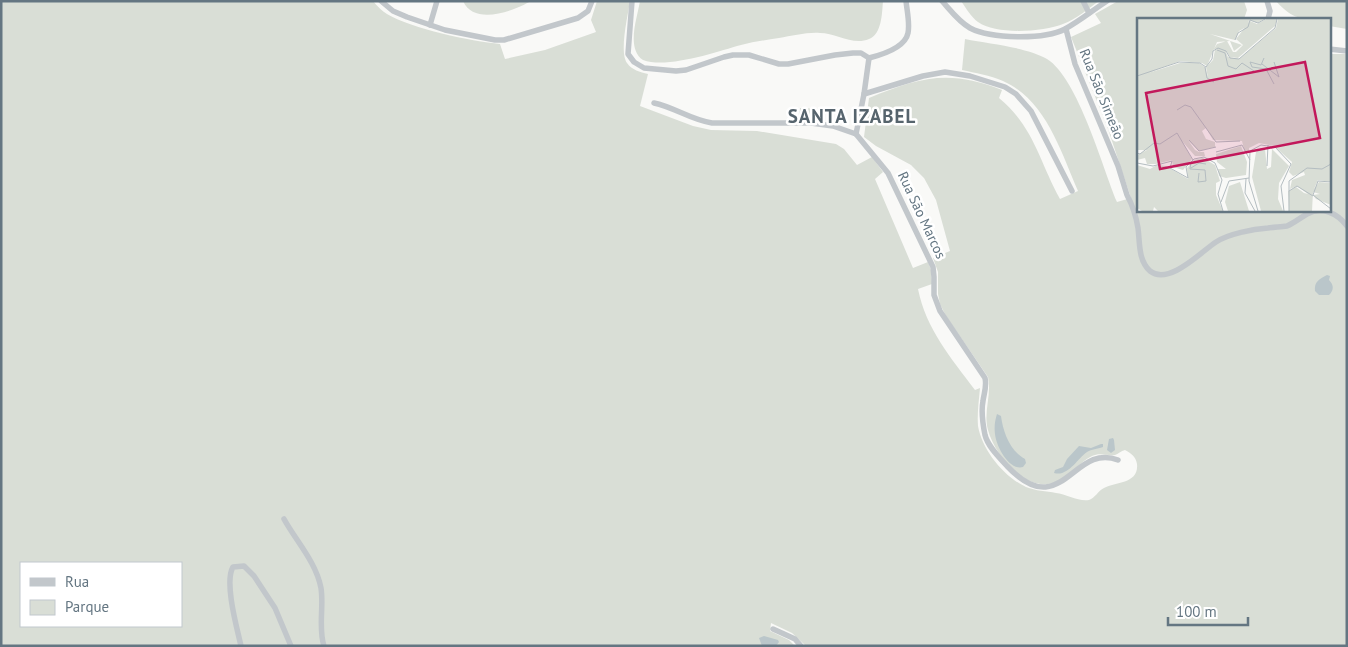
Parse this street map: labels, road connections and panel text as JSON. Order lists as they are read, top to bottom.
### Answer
{
  "streets": {
    "street": ["Rua São Simeão", "Rua São Marcos"]
  },
  "districts": ["SANTA IZABEL"],
  "legend": ["Rua", "Parque"],
  "scale_bar": "100 m"
}
